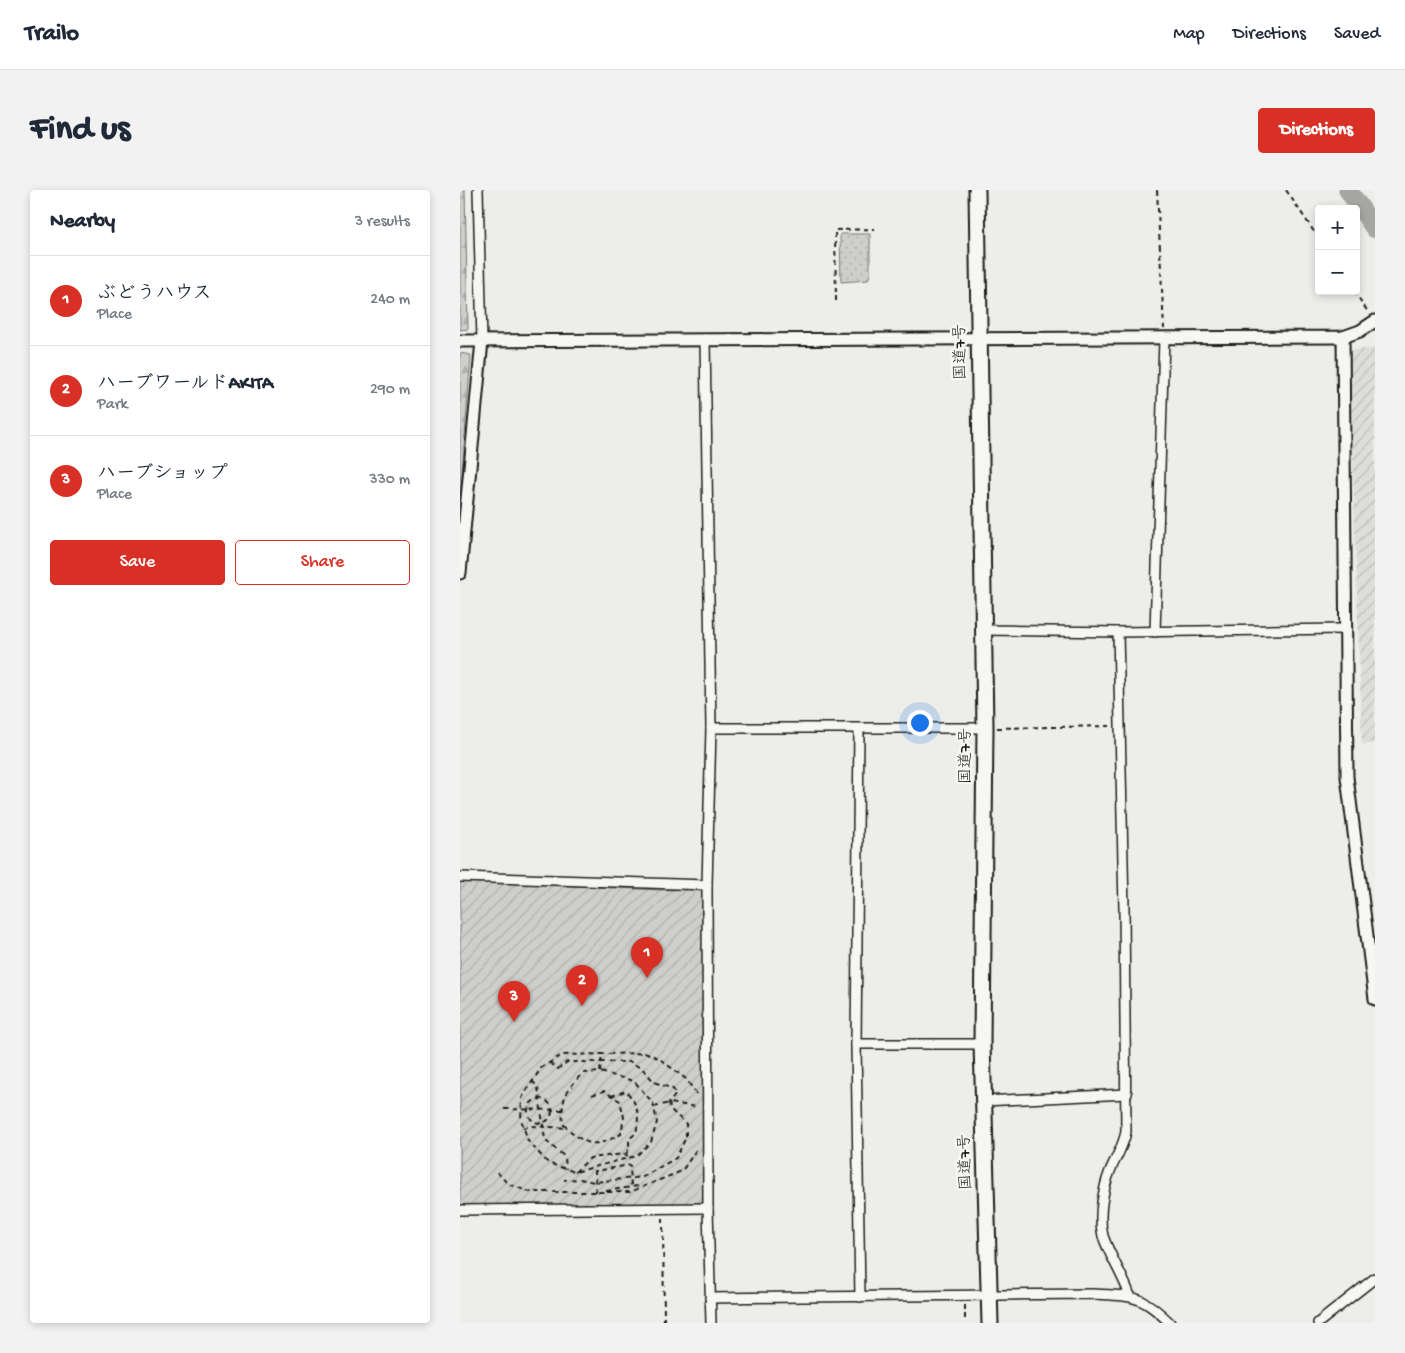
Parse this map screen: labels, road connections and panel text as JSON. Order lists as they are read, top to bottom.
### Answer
{
  "streets": {
    "highway": ["国道7号"]
  },
  "page": {
    "header": "Trailo",
    "nav": ["Map", "Directions", "Saved"],
    "buttons": [
      "Directions",
      ["Save", "Share"]
    ],
    "title": "Find us",
    "heading": ["Nearby", "3 results"],
    "map_buttons": ["+", "−"],
    "list": [
      {
        "mark": "1",
        "name": "ぶどうハウス",
        "note": "Place",
        "value": "240 m"
      },
      {
        "mark": "2",
        "name": "ハーブワールドAKITA",
        "note": "Park",
        "value": "290 m"
      },
      {
        "mark": "3",
        "name": "ハーブショップ",
        "note": "Place",
        "value": "330 m"
      }
    ],
    "pins": ["1", "2", "3"]
  }
}
